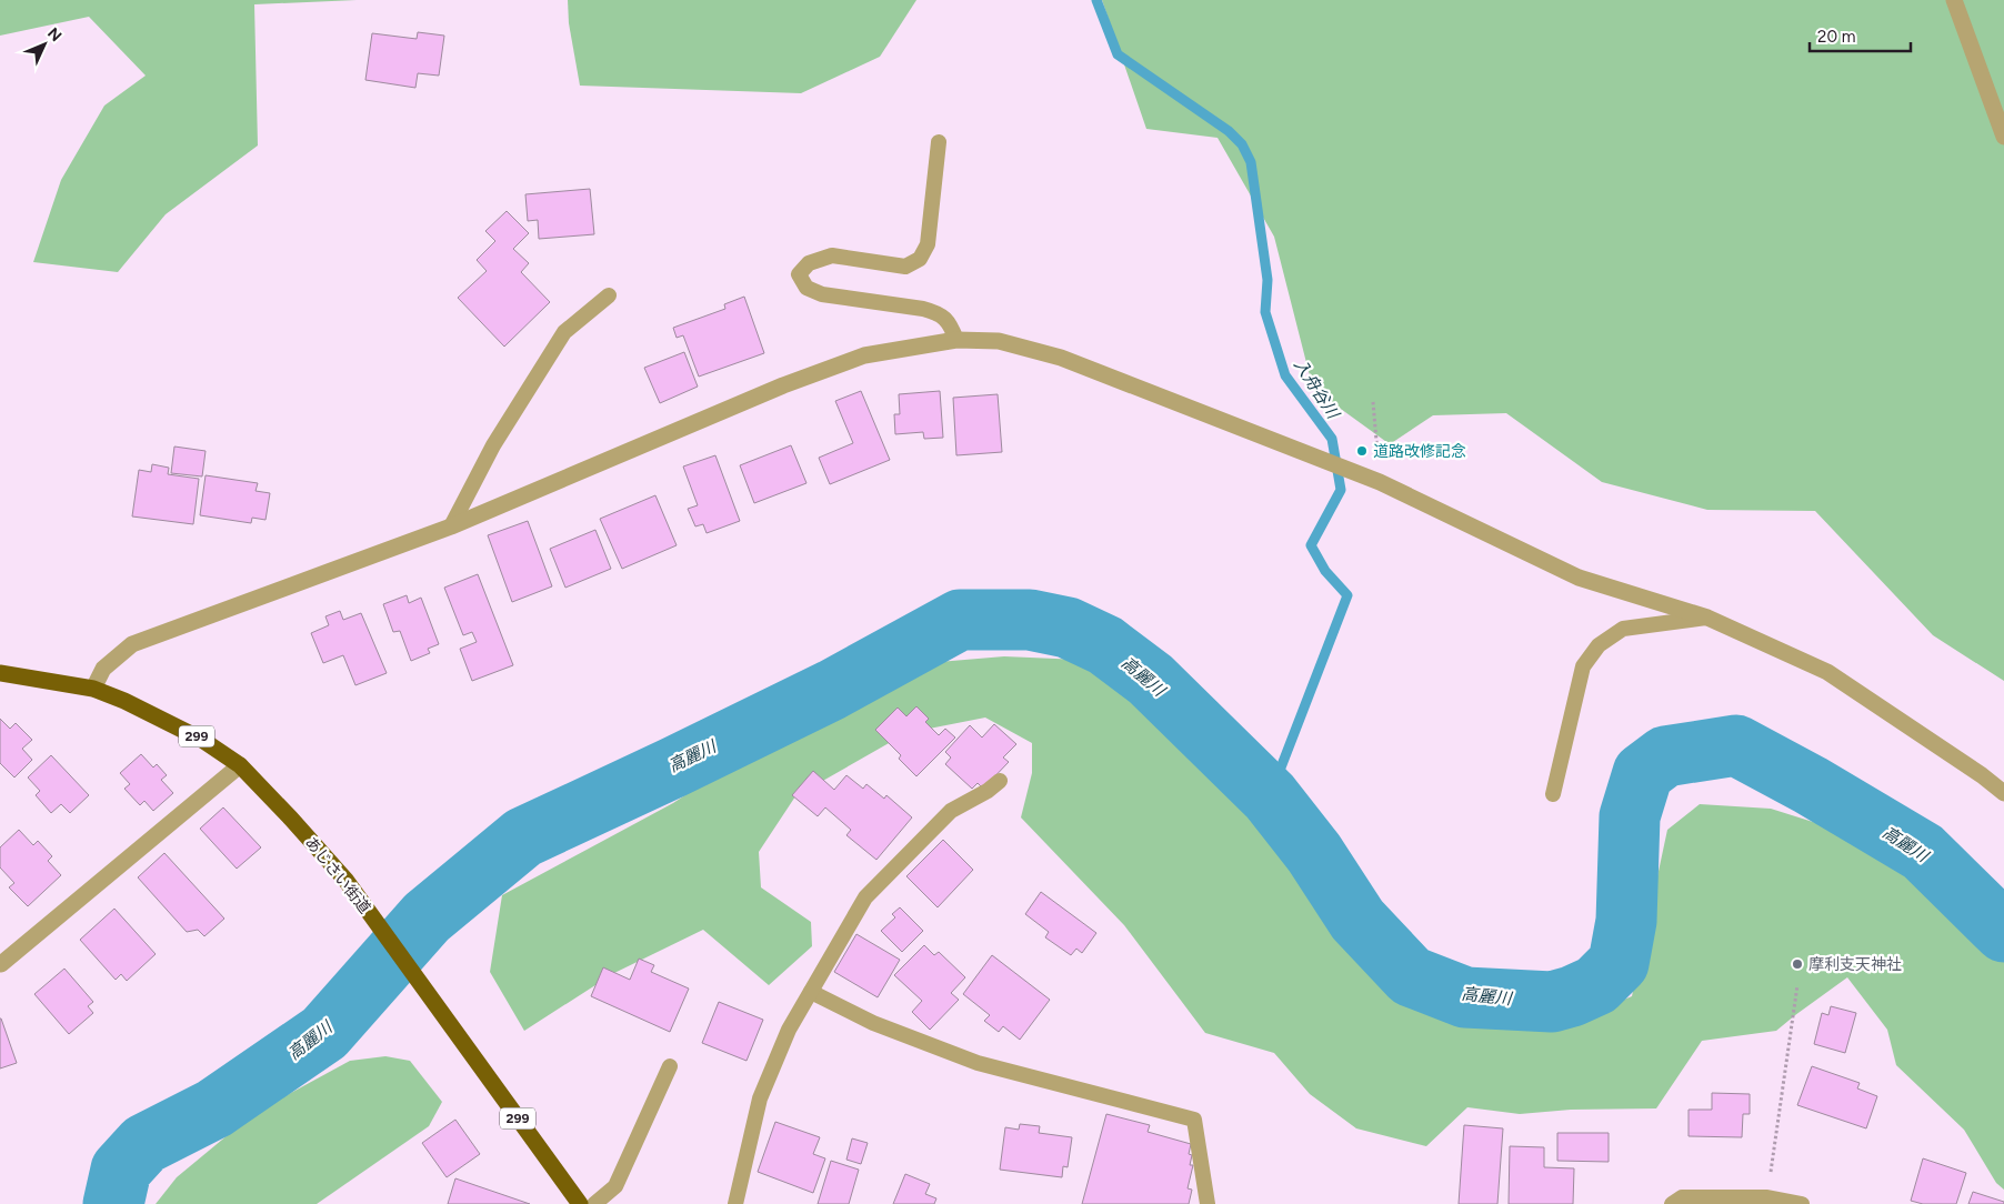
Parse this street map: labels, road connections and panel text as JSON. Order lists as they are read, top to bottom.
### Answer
{
  "streets": {
    "highway": ["299", "あじさい街道"]
  },
  "water": ["入舟谷川", "高麗川"],
  "places": ["道路改修記念", "摩利支天神社"],
  "scale_bar": "20 m",
  "north": "top right"
}
